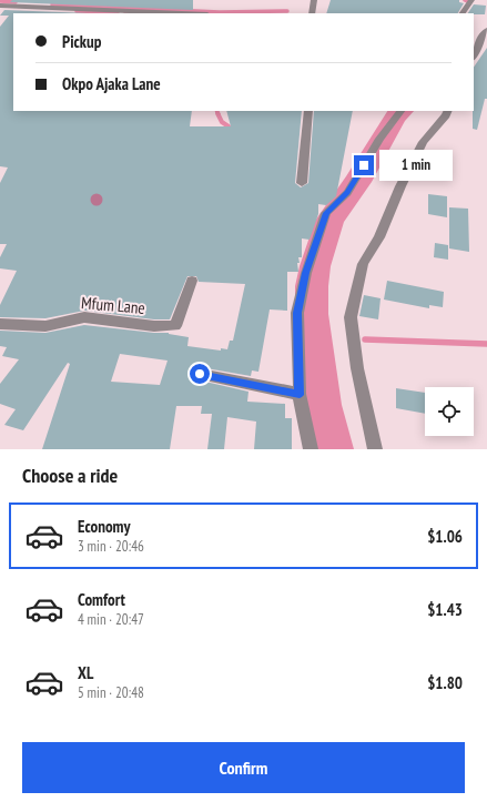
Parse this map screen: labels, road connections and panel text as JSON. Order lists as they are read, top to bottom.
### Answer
{
  "streets": {
    "street": ["Mfum Lane"]
  },
  "page": {
    "banner": ["Pickup", "Okpo Ajaka Lane"],
    "bubble": "1 min",
    "heading": "Choose a ride",
    "list": [
      {
        "name": "Economy",
        "note": "3 min · 20:46",
        "value": "$1.06"
      },
      {
        "name": "Comfort",
        "note": "4 min · 20:47",
        "value": "$1.43"
      },
      {
        "name": "XL",
        "note": "5 min · 20:48",
        "value": "$1.80"
      }
    ],
    "buttons": "Confirm"
  }
}
